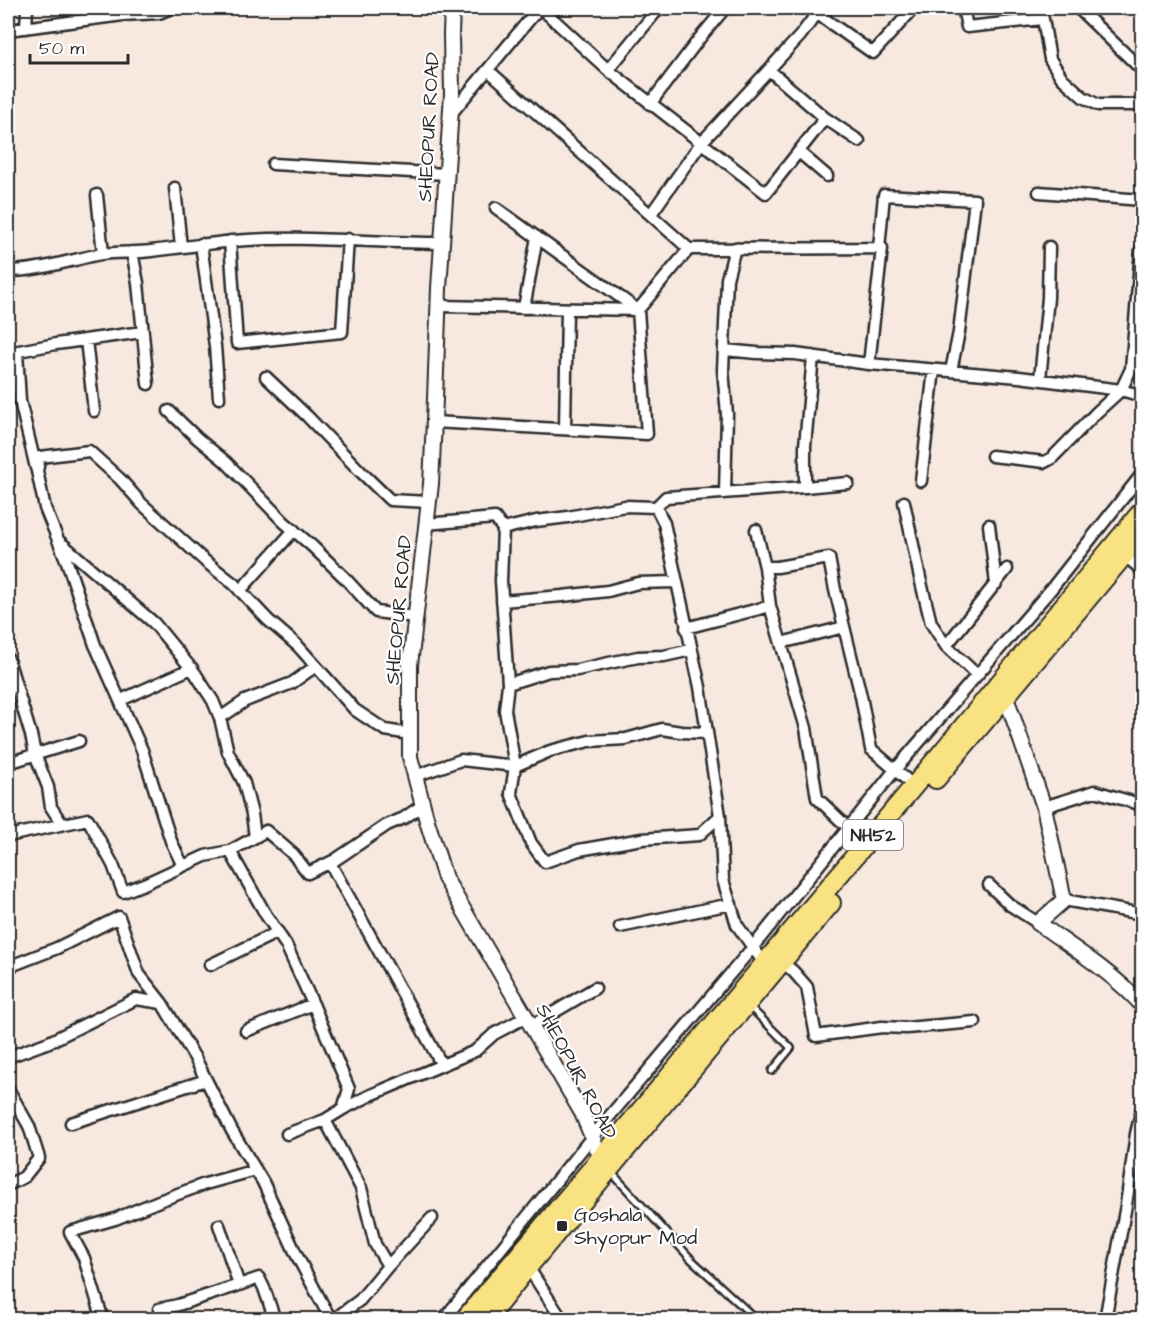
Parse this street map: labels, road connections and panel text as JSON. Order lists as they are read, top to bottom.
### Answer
{
  "streets": {
    "highway": ["NH52"],
    "street": ["SHEOPUR ROAD"]
  },
  "crossings": [
    ["SHEOPUR ROAD", "NH52"]
  ],
  "places": {
    "transit": ["Goshala Shyopur Mod"]
  },
  "scale_bar": "50 m"
}
